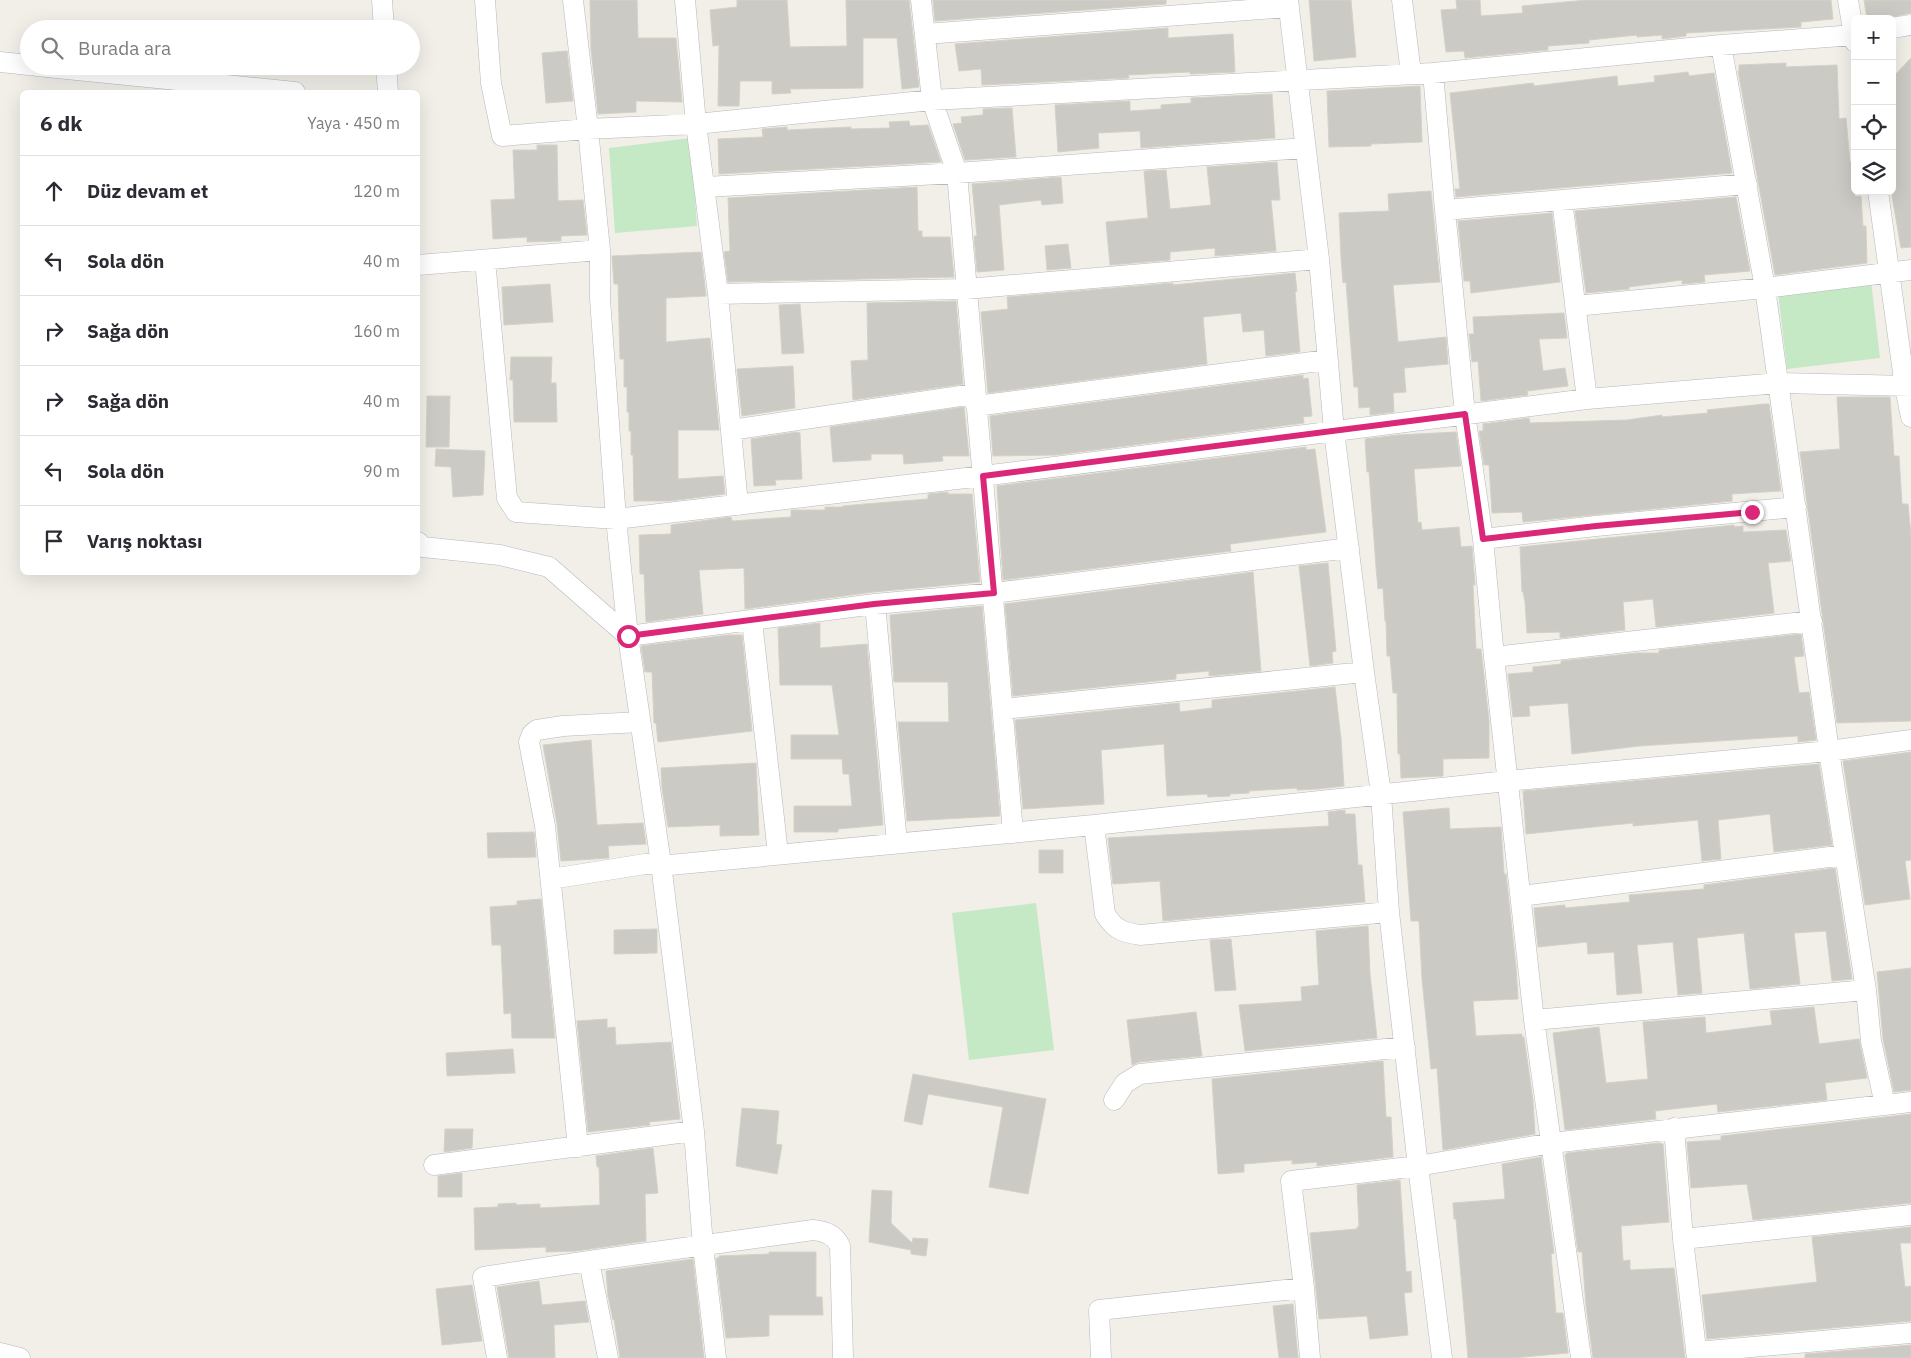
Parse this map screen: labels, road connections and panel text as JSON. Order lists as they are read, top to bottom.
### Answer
{
  "page": {
    "map_buttons": ["+", "−"],
    "search": "Burada ara",
    "heading": ["6 dk", "Yaya · 450 m"],
    "list": [
      ["Düz devam et", "120 m"],
      ["Sola dön", "40 m"],
      ["Sağa dön", "160 m"],
      ["Sağa dön", "40 m"],
      ["Sola dön", "90 m"],
      "Varış noktası"
    ]
  }
}
